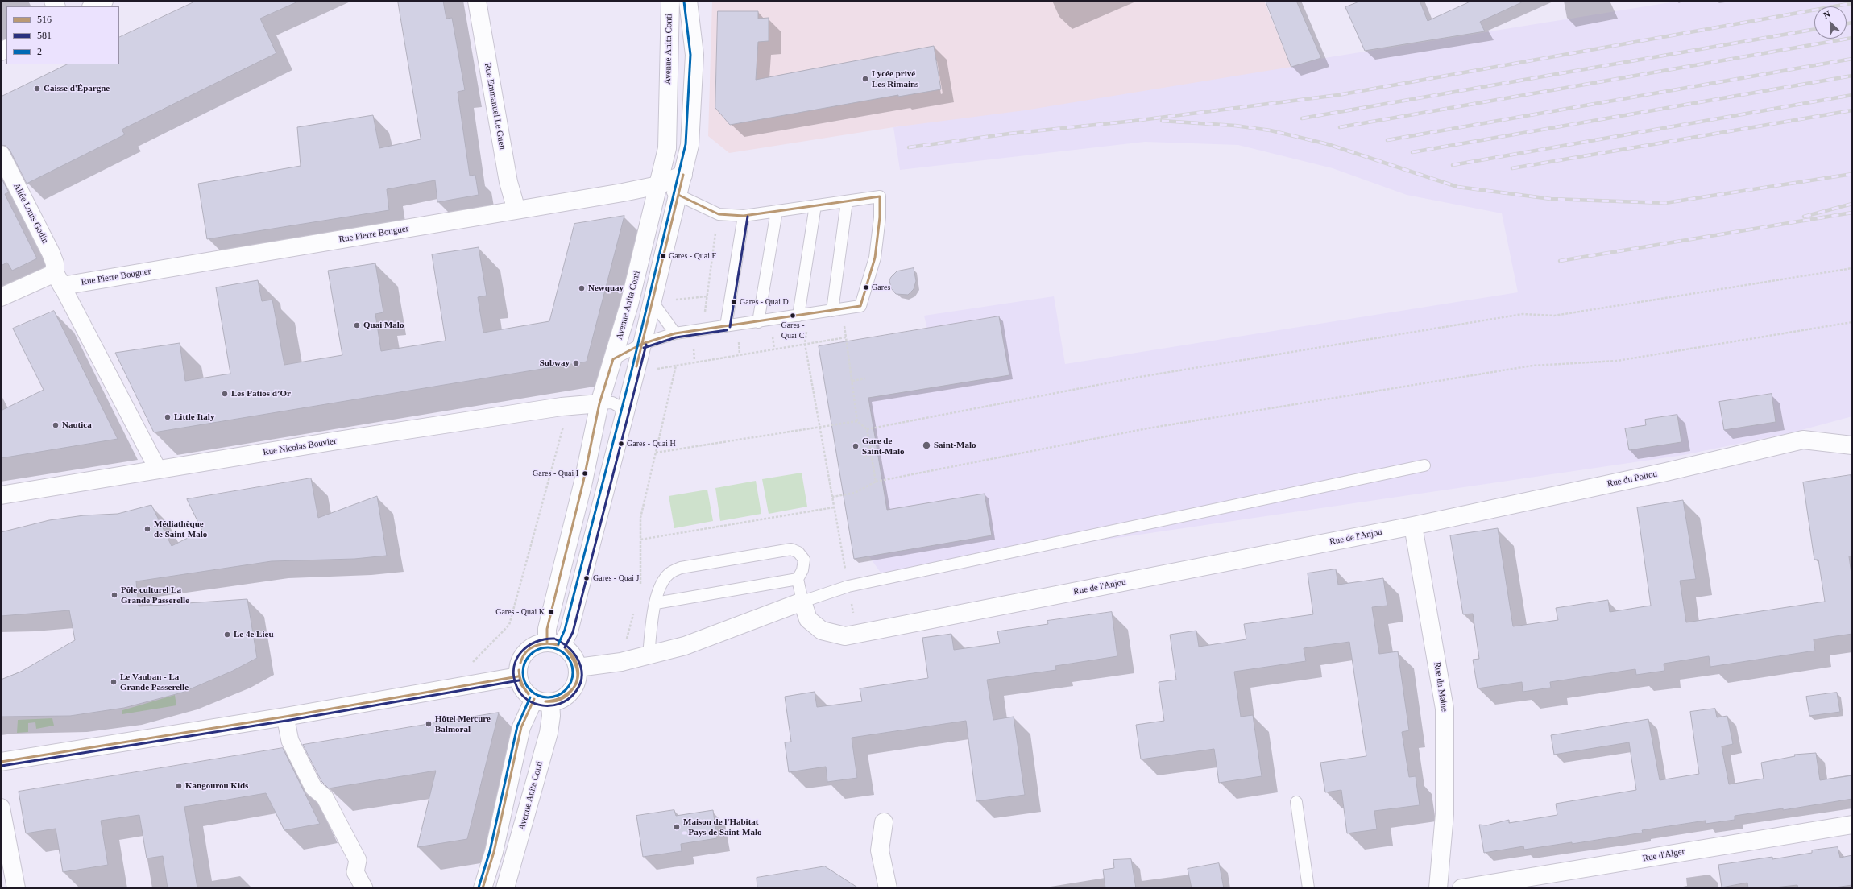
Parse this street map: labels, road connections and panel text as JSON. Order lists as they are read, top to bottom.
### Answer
{
  "streets": {
    "street": [
      "Avenue Anita Conti",
      "Rue Emmanuel Le Guen",
      "Allée Louis Godin",
      "Rue Pierre Bouguer",
      "Rue Nicolas Bouvier",
      "Rue du Poitou",
      "Rue de l'Anjou",
      "Rue du Maine",
      "Rue d'Alger"
    ]
  },
  "crossings": [
    ["Avenue Anita Conti", "Rue Pierre Bouguer"],
    ["Avenue Anita Conti", "Rue Nicolas Bouvier"],
    ["Rue Emmanuel Le Guen", "Rue Pierre Bouguer"],
    ["Allée Louis Godin", "Rue Pierre Bouguer"],
    ["Rue du Poitou", "Rue de l'Anjou"],
    ["Rue du Poitou", "Rue du Maine"],
    ["Rue de l'Anjou", "Rue du Maine"]
  ],
  "places": [
    "Lycée privé Les Rimains",
    "Caisse d'Épargne",
    "Gares - Quai F",
    "Gares",
    "Newquay",
    "Gares - Quai D",
    "Gares - Quai C",
    "Quai Malo",
    "Subway",
    "Les Patios d’Or",
    "Little Italy",
    "Nautica",
    "Gares - Quai H",
    "Saint-Malo",
    "Gare de Saint-Malo",
    "Gares - Quai I",
    "Médiathèque de Saint-Malo",
    "Gares - Quai J",
    "Pôle culturel La Grande Passerelle",
    "Gares - Quai K",
    "Le 4e Lieu",
    "Le Vauban - La Grande Passerelle",
    "Hôtel Mercure Balmoral",
    "Kangourou Kids",
    "Maison de l'Habitat - Pays de Saint-Malo"
  ],
  "lines": ["transit line 2", "transit line 516", "transit line 581"],
  "legend": ["516", "581", "2"],
  "north": "top left"
}
